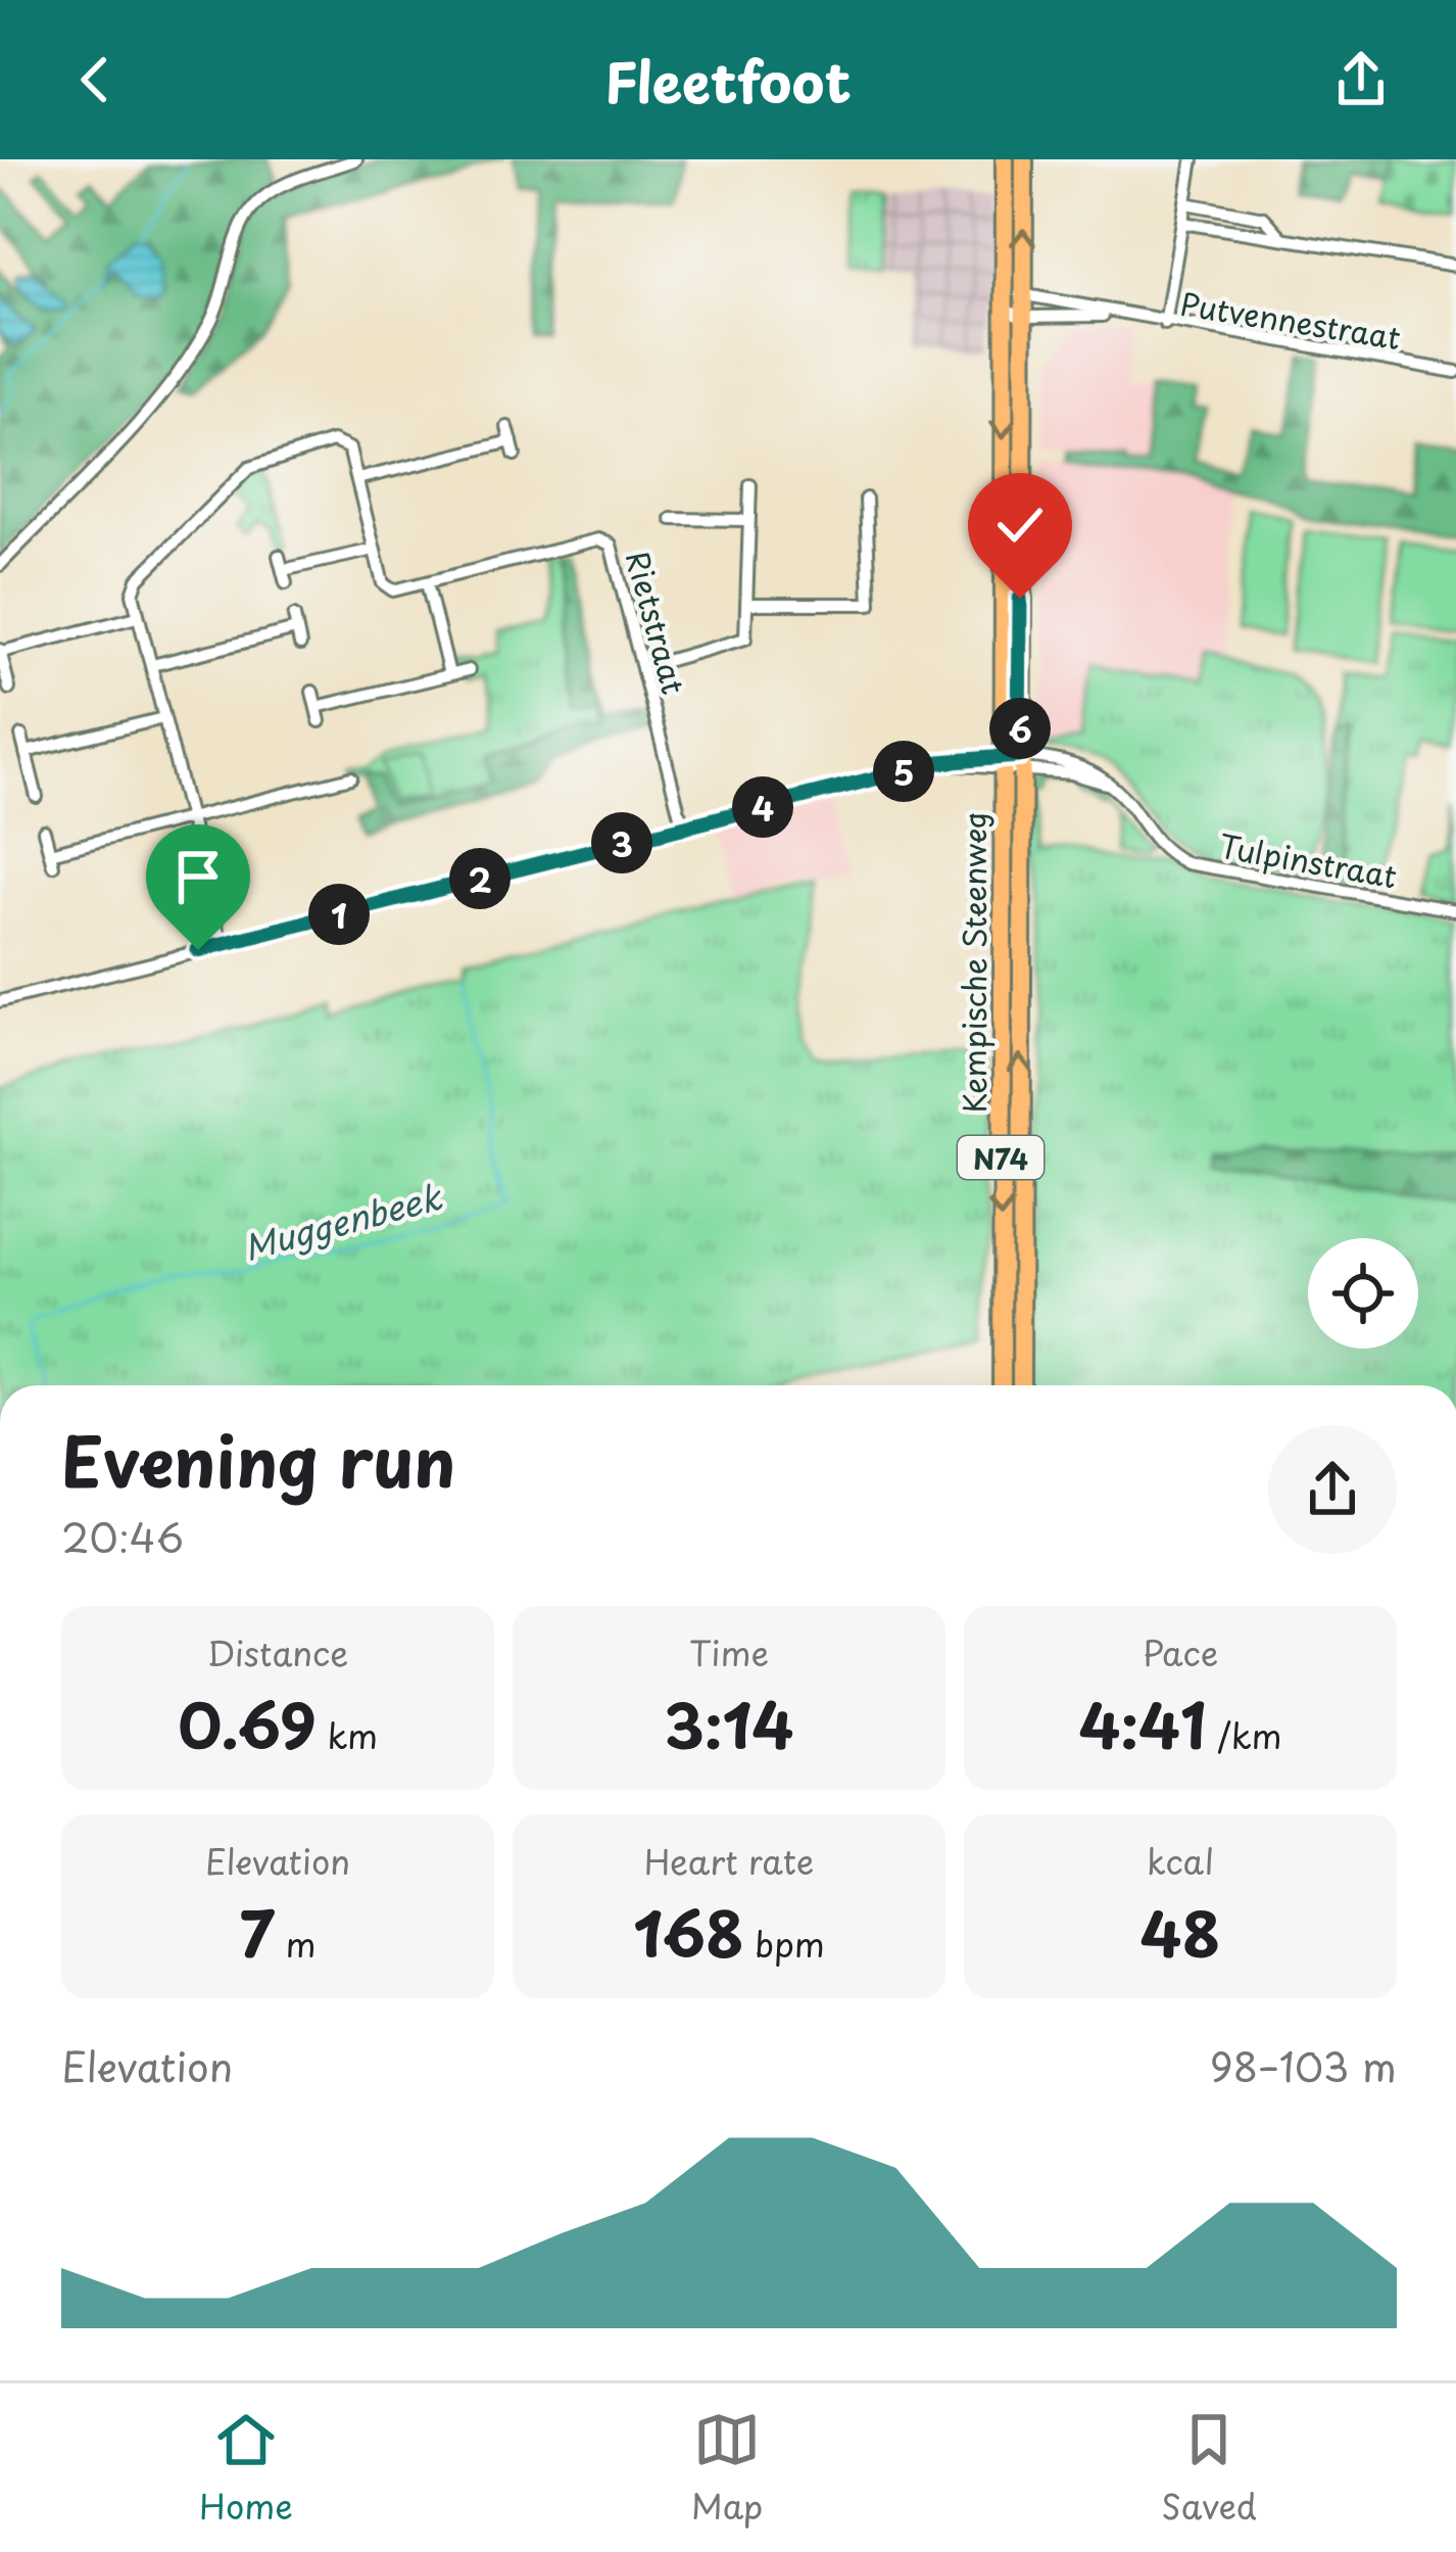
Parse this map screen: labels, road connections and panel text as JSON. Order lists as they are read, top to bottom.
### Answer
{
  "streets": {
    "main road": ["Kempische Steenweg", "N74"],
    "street": ["Putvennestraat", "Rietstraat", "Tulpinstraat"]
  },
  "crossings": [
    ["Putvennestraat", "Kempische Steenweg"],
    ["Rietstraat", "Tulpinstraat"],
    ["Tulpinstraat", "Kempische Steenweg"]
  ],
  "water": ["Muggenbeek"],
  "page": {
    "header": "Fleetfoot",
    "pins": [
      "6",
      "5",
      "4",
      "3",
      "2",
      "1"
    ],
    "heading": ["Evening run", "20:46"],
    "stats": [
      ["Distance", "0.69 km"],
      ["Time", "3:14"],
      ["Pace", "4:41 /km"],
      ["Elevation", "7 m"],
      ["Heart rate", "168 bpm"],
      ["kcal", "48"]
    ],
    "chart": ["Elevation", "98–103 m"],
    "tabs": ["Home", "Map", "Saved"]
  }
}
